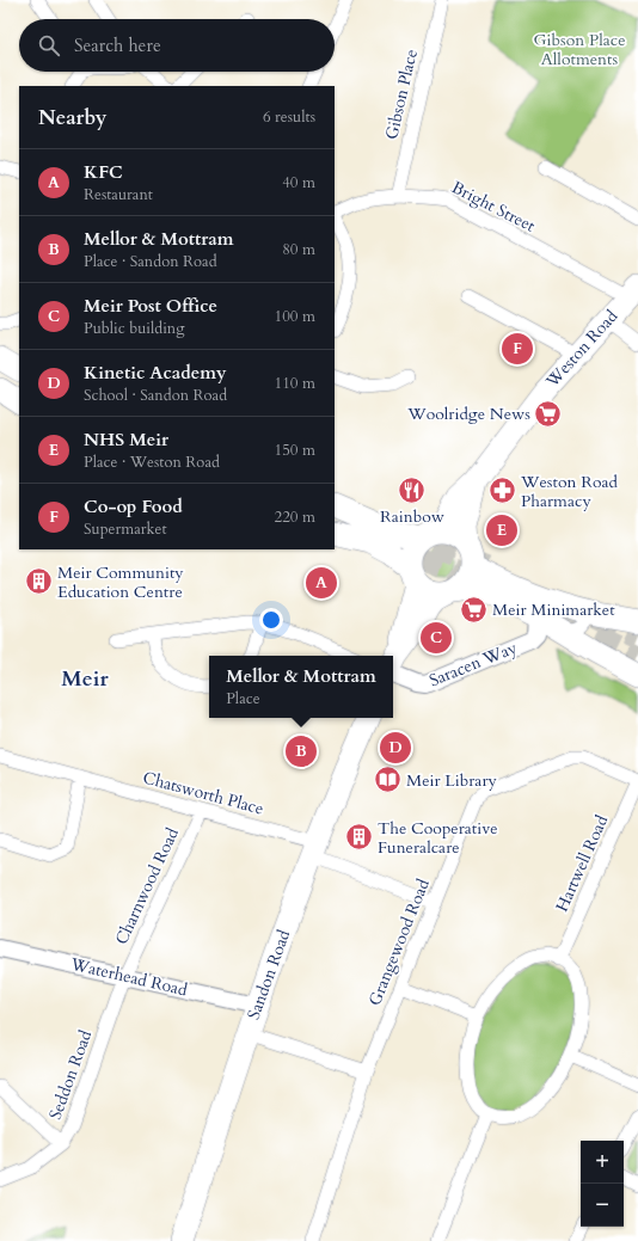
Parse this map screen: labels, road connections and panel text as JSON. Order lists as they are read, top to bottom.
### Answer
{
  "streets": {
    "highway": ["Weston Road", "Sandon Road"],
    "street": [
      "Gibson Place",
      "Bright Street",
      "Saracen Way",
      "Chatsworth Place",
      "Hartwell Road",
      "Charnwood Road",
      "Grangewood Road",
      "Waterhead Road",
      "Seddon Road"
    ]
  },
  "crossings": [
    ["Gibson Place", "Bright Street"],
    ["Bright Street", "Weston Road"],
    ["Chatsworth Place", "Charnwood Road"],
    ["Chatsworth Place", "Grangewood Road"],
    ["Chatsworth Place", "Sandon Road"],
    ["Hartwell Road", "Grangewood Road"],
    ["Charnwood Road", "Waterhead Road"],
    ["Charnwood Road", "Seddon Road"],
    ["Sandon Road", "Waterhead Road"],
    ["Waterhead Road", "Seddon Road"]
  ],
  "districts": ["Meir"],
  "parks": ["Gibson Place Allotments"],
  "places": {
    "supermarket": ["Woolridge News", "Meir Minimarket"],
    "restaurant": ["Rainbow"],
    "pharmacy": ["Weston Road Pharmacy"],
    "building": ["Meir Community Education Centre", "The Cooperative Funeralcare"],
    "library": ["Meir Library"]
  },
  "page": {
    "search": "Search here",
    "heading": ["Nearby", "6 results"],
    "list": [
      {
        "mark": "A",
        "name": "KFC",
        "note": "Restaurant",
        "value": "40 m"
      },
      {
        "mark": "B",
        "name": "Mellor & Mottram",
        "note": "Place · Sandon Road",
        "value": "80 m"
      },
      {
        "mark": "C",
        "name": "Meir Post Office",
        "note": "Public building",
        "value": "100 m"
      },
      {
        "mark": "D",
        "name": "Kinetic Academy",
        "note": "School · Sandon Road",
        "value": "110 m"
      },
      {
        "mark": "E",
        "name": "NHS Meir",
        "note": "Place · Weston Road",
        "value": "150 m"
      },
      {
        "mark": "F",
        "name": "Co-op Food",
        "note": "Supermarket",
        "value": "220 m"
      }
    ],
    "pins": [
      "F",
      "E",
      "A",
      "C",
      "D",
      "B"
    ],
    "popup": ["Mellor & Mottram", "Place"],
    "map_buttons": ["+", "−"]
  }
}
